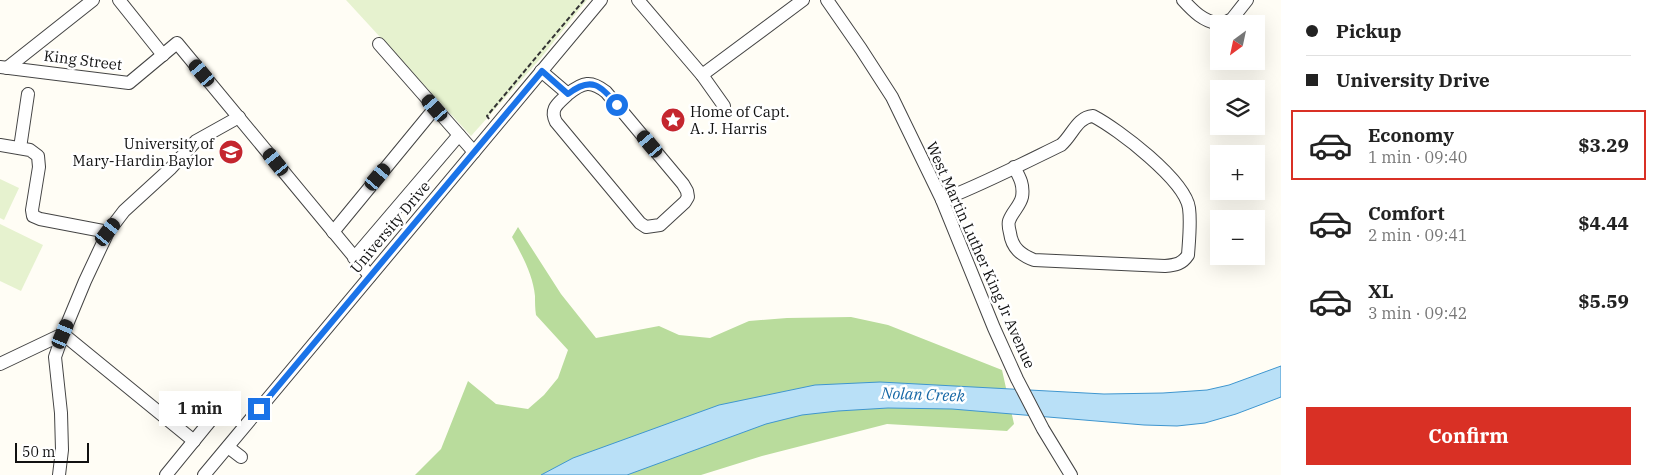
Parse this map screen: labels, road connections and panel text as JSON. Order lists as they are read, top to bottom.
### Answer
{
  "streets": {
    "street": ["King Street", "University Drive", "West Martin Luther King Jr Avenue"]
  },
  "water": ["Nolan Creek"],
  "places": {
    "place": ["Home of Capt. A. J. Harris"],
    "school or university": ["University of Mary-Hardin Baylor"]
  },
  "scale_bar": "50 m",
  "north": "bottom left",
  "page": {
    "banner": ["Pickup", "University Drive"],
    "map_buttons": ["+", "−"],
    "list": [
      {
        "name": "Economy",
        "note": "1 min · 09:40",
        "value": "$3.29"
      },
      {
        "name": "Comfort",
        "note": "2 min · 09:41",
        "value": "$4.44"
      },
      {
        "name": "XL",
        "note": "3 min · 09:42",
        "value": "$5.59"
      }
    ],
    "bubble": "1 min",
    "buttons": "Confirm",
    "scale": "50 m"
  }
}
